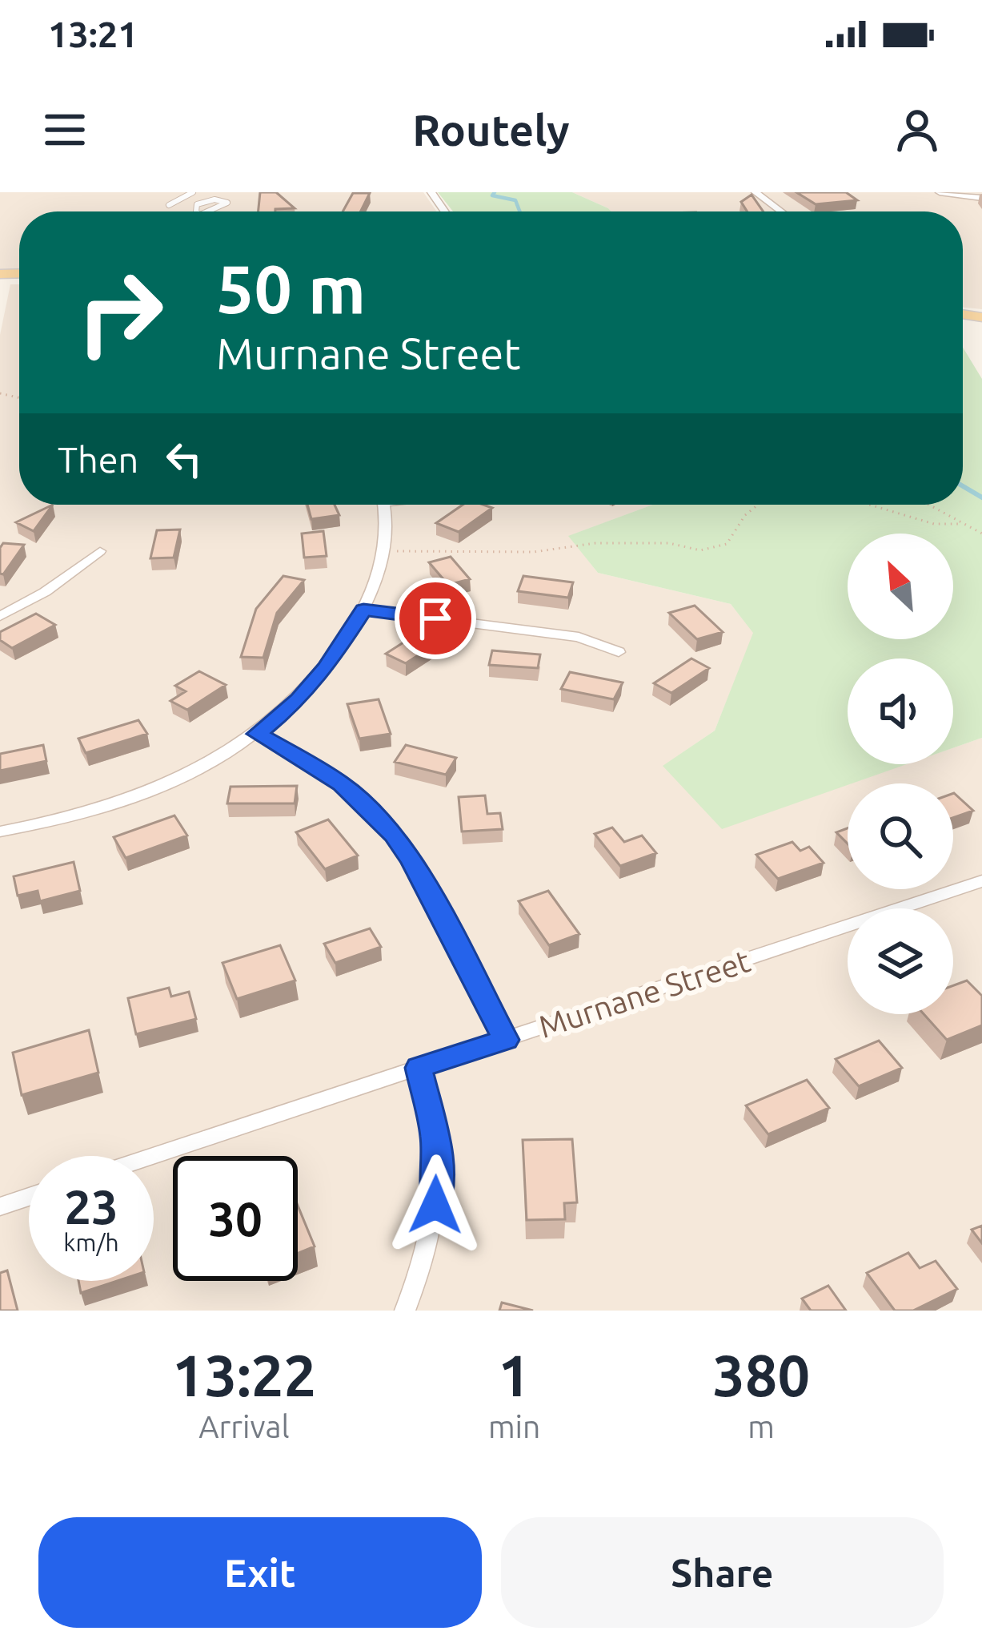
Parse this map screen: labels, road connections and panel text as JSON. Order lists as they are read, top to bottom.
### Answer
{
  "streets": {
    "street": ["Murnane Street"]
  },
  "north": "top left",
  "page": {
    "status": "13:21",
    "header": "Routely",
    "turn": ["50 m", "Murnane Street"],
    "then": "Then",
    "speed": "23 km/h",
    "limit": "30",
    "eta": [
      "13:22",
      "Arrival",
      "1",
      "min",
      "380",
      "m"
    ],
    "buttons": ["Exit", "Share"]
  }
}
